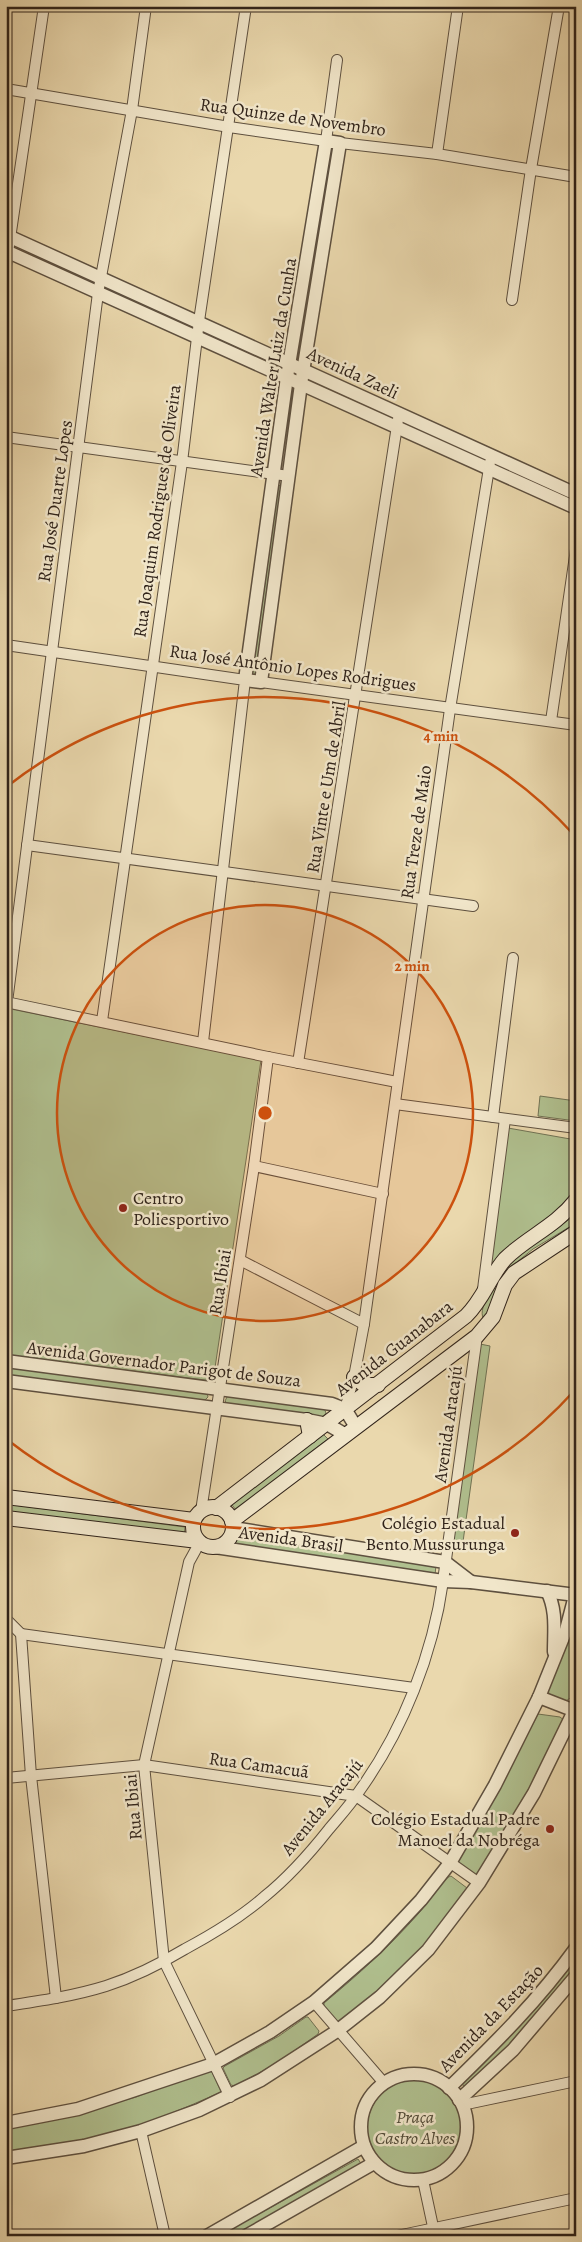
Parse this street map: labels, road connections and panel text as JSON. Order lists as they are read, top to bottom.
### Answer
{
  "streets": {
    "main road": ["Avenida Guanabara"],
    "street": [
      "Rua Quinze de Novembro",
      "Avenida Walter Luiz da Cunha",
      "Avenida Zaeli",
      "Rua José Duarte Lopes",
      "Rua Joaquim Rodrigues de Oliveira",
      "Rua José Antônio Lopes Rodrigues",
      "Rua Vinte e Um de Abril",
      "Rua Treze de Maio",
      "Rua Ibiai",
      "Avenida Governador Parigot de Souza",
      "Avenida Aracajú",
      "Avenida Brasil",
      "Rua Camacuã",
      "Avenida da Estação"
    ]
  },
  "crossings": [
    ["Rua Quinze de Novembro", "Avenida Walter Luiz da Cunha"],
    ["Rua Quinze de Novembro", "Rua José Duarte Lopes"],
    ["Rua Quinze de Novembro", "Rua Joaquim Rodrigues de Oliveira"],
    ["Avenida Walter Luiz da Cunha", "Avenida Zaeli"],
    ["Avenida Walter Luiz da Cunha", "Rua José Antônio Lopes Rodrigues"],
    ["Avenida Zaeli", "Rua José Duarte Lopes"],
    ["Avenida Zaeli", "Rua Joaquim Rodrigues de Oliveira"],
    ["Avenida Zaeli", "Rua Vinte e Um de Abril"],
    ["Avenida Zaeli", "Rua Treze de Maio"],
    ["Rua José Duarte Lopes", "Rua José Antônio Lopes Rodrigues"],
    ["Rua Joaquim Rodrigues de Oliveira", "Rua José Antônio Lopes Rodrigues"],
    ["Rua José Antônio Lopes Rodrigues", "Rua Vinte e Um de Abril"],
    ["Rua José Antônio Lopes Rodrigues", "Rua Treze de Maio"],
    ["Rua Treze de Maio", "Avenida Guanabara"],
    ["Rua Treze de Maio", "Avenida Governador Parigot de Souza"],
    ["Rua Ibiai", "Avenida Guanabara"],
    ["Rua Ibiai", "Avenida Governador Parigot de Souza"],
    ["Rua Ibiai", "Avenida Aracajú"],
    ["Rua Ibiai", "Avenida Brasil"],
    ["Rua Ibiai", "Rua Camacuã"],
    ["Avenida Guanabara", "Avenida Governador Parigot de Souza"],
    ["Avenida Guanabara", "Avenida Brasil"],
    ["Avenida Aracajú", "Avenida Brasil"],
    ["Avenida Aracajú", "Rua Camacuã"]
  ],
  "parks": ["Praça Castro Alves"],
  "places": ["Centro Poliesportivo", "Colégio Estadual Bento Mussurunga", "Colégio Estadual Padre Manoel da Nobréga"],
  "rings": ["4 min", "2 min"]
}
